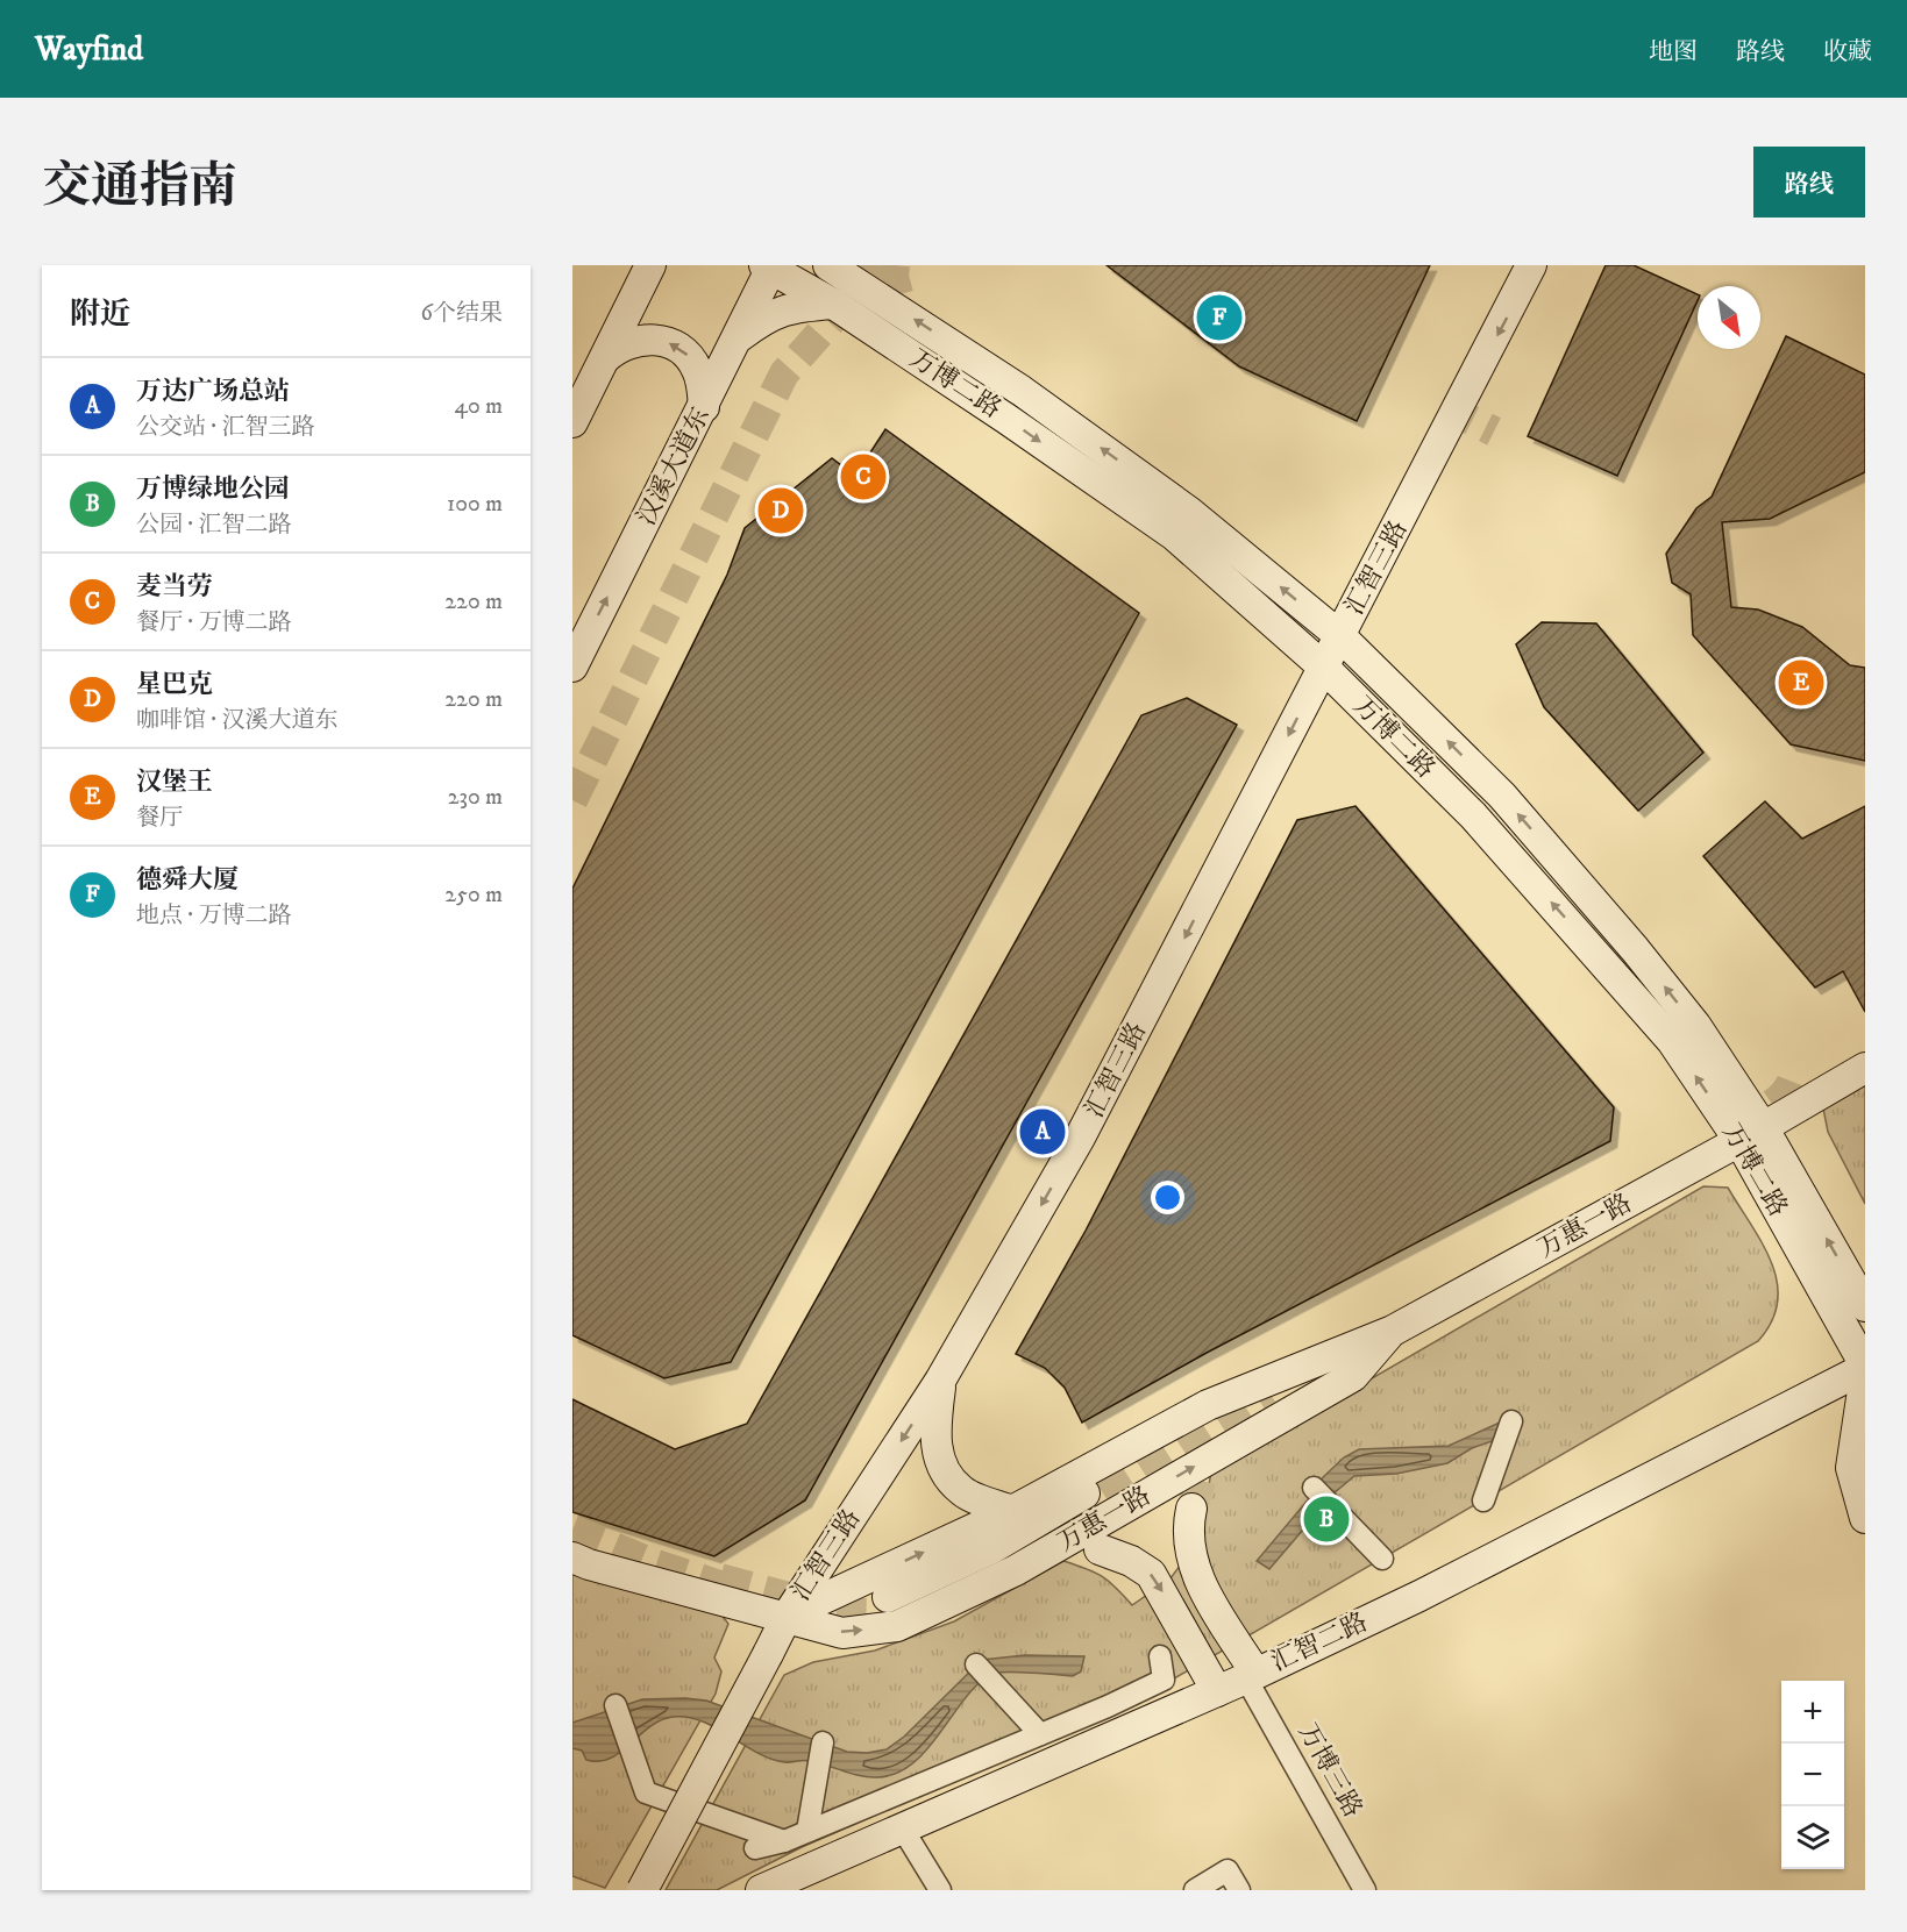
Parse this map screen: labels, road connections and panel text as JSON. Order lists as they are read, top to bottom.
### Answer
{
  "streets": {
    "street": [
      "万博二路",
      "汉溪大道东",
      "汇智三路",
      "万惠一路",
      "汇智二路",
      "万博三路"
    ]
  },
  "crossings": [
    ["万博二路", "汉溪大道东"],
    ["万博二路", "汇智三路"],
    ["万博二路", "万惠一路"],
    ["万博二路", "汇智二路"],
    ["汇智三路", "万惠一路"],
    ["汇智二路", "万博三路"]
  ],
  "one_way": ["汉溪大道东", "汇智三路"],
  "north": "bottom right",
  "page": {
    "header": "Wayfind",
    "nav": ["地图", "路线", "收藏"],
    "title": "交通指南",
    "buttons": "路线",
    "heading": ["附近", "6个结果"],
    "pins": [
      "F",
      "C",
      "D",
      "E",
      "A",
      "B"
    ],
    "list": [
      {
        "mark": "A",
        "name": "万达广场总站",
        "note": "公交站 · 汇智三路",
        "value": "40 m"
      },
      {
        "mark": "B",
        "name": "万博绿地公园",
        "note": "公园 · 汇智二路",
        "value": "100 m"
      },
      {
        "mark": "C",
        "name": "麦当劳",
        "note": "餐厅 · 万博二路",
        "value": "220 m"
      },
      {
        "mark": "D",
        "name": "星巴克",
        "note": "咖啡馆 · 汉溪大道东",
        "value": "220 m"
      },
      {
        "mark": "E",
        "name": "汉堡王",
        "note": "餐厅",
        "value": "230 m"
      },
      {
        "mark": "F",
        "name": "德舜大厦",
        "note": "地点 · 万博二路",
        "value": "250 m"
      }
    ],
    "map_buttons": ["+", "−"]
  }
}
